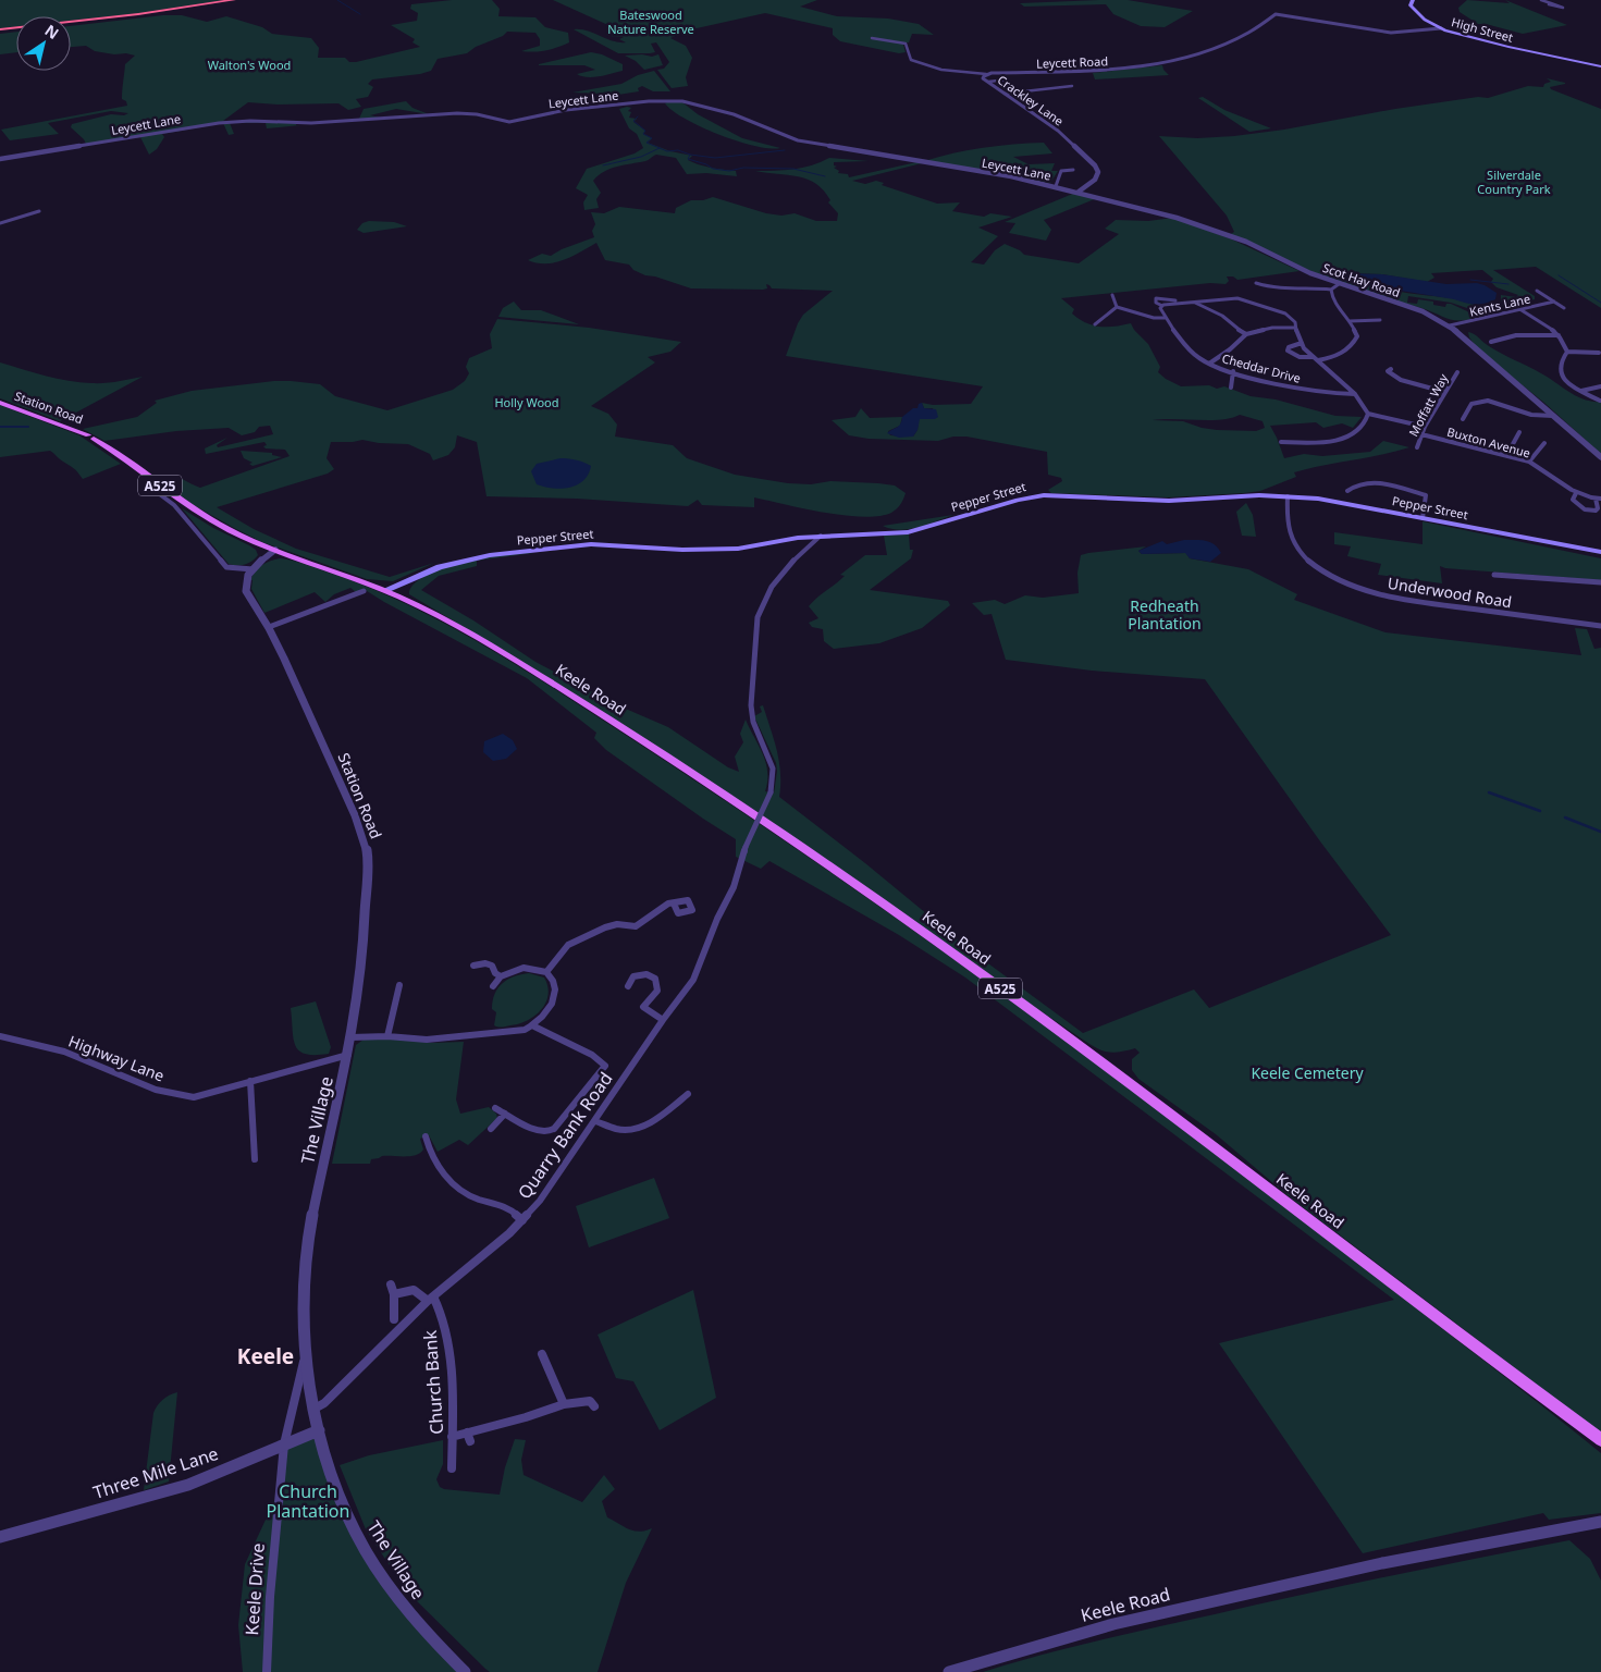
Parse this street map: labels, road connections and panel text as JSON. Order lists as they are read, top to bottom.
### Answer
{
  "streets": {
    "main road": [
      "High Street",
      "Station Road",
      "A525",
      "Pepper Street",
      "Keele Road"
    ],
    "street": [
      "Leycett Road",
      "Leycett Lane",
      "Crackley Lane",
      "Scot Hay Road",
      "Kents Lane",
      "Cheddar Drive",
      "Moffatt Way",
      "Buxton Avenue",
      "Underwood Road",
      "Highway Lane",
      "The Village",
      "Quarry Bank Road",
      "Church Bank",
      "Three Mile Lane",
      "Keele Drive"
    ]
  },
  "crossings": [
    ["High Street", "Leycett Road"],
    ["Leycett Road", "Crackley Lane"],
    ["Leycett Lane", "Crackley Lane"],
    ["Leycett Lane", "Scot Hay Road"],
    ["Crackley Lane", "Scot Hay Road"],
    ["Scot Hay Road", "Kents Lane"],
    ["Moffatt Way", "Buxton Avenue"],
    ["Station Road", "Keele Road"],
    ["Station Road", "Highway Lane"],
    ["Station Road", "The Village"],
    ["Pepper Street", "Underwood Road"],
    ["Pepper Street", "Keele Road"],
    ["Pepper Street", "Quarry Bank Road"],
    ["Highway Lane", "The Village"],
    ["The Village", "Quarry Bank Road"],
    ["The Village", "Three Mile Lane"],
    ["The Village", "Keele Drive"],
    ["Quarry Bank Road", "Church Bank"],
    ["Three Mile Lane", "Keele Drive"]
  ],
  "districts": ["Keele"],
  "parks": [
    "Bateswood Nature Reserve",
    "Walton's Wood",
    "Silverdale Country Park",
    "Holly Wood",
    "Redheath Plantation",
    "Keele Cemetery",
    "Church Plantation"
  ],
  "north": "top right"
}
